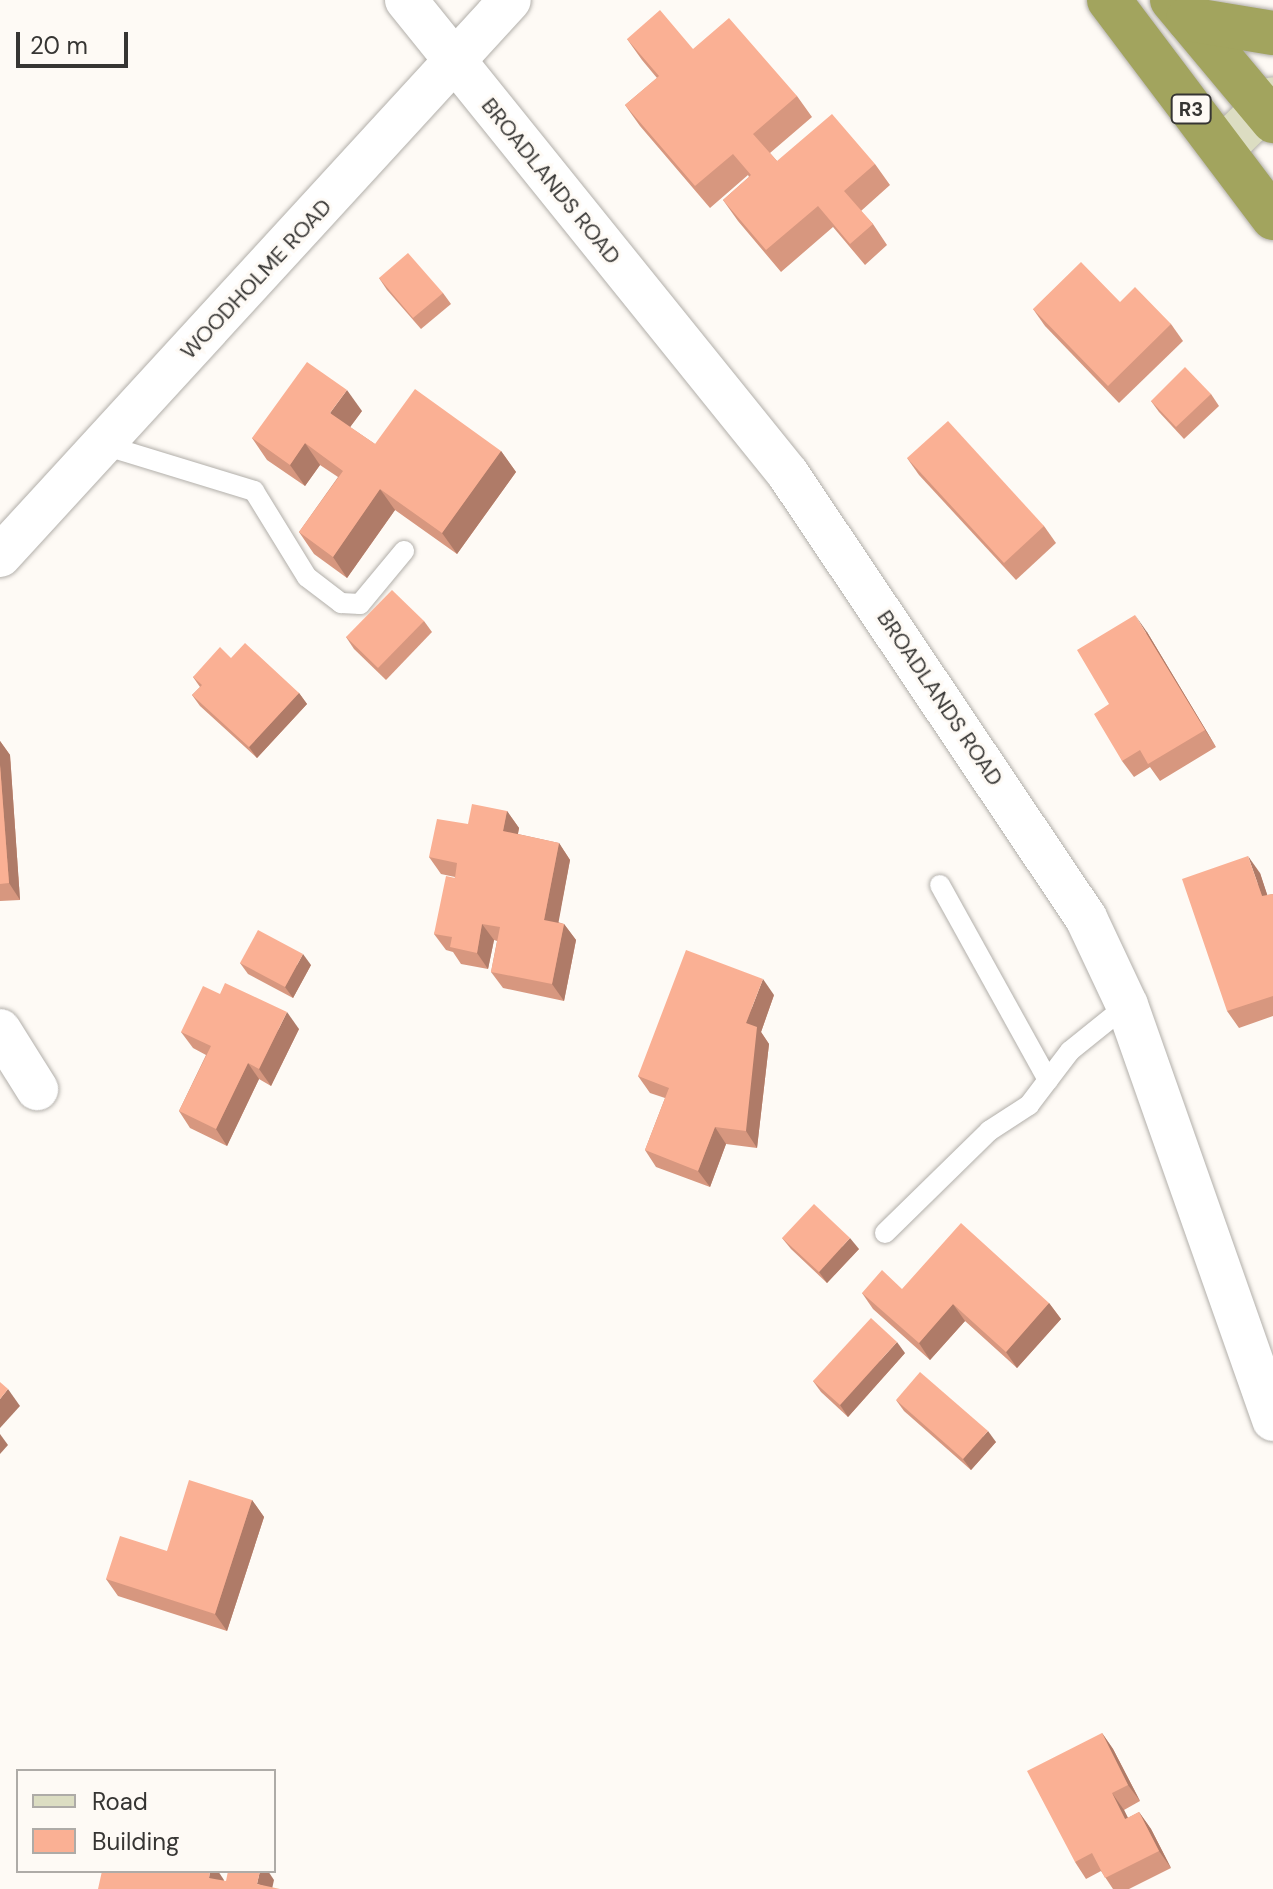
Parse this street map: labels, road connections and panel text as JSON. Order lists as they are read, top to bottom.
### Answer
{
  "streets": {
    "highway": ["R3"],
    "street": ["BROADLANDS ROAD", "WOODHOLME ROAD"]
  },
  "crossings": [
    ["BROADLANDS ROAD", "WOODHOLME ROAD"]
  ],
  "legend": ["Road", "Building"],
  "scale_bar": "20 m"
}
